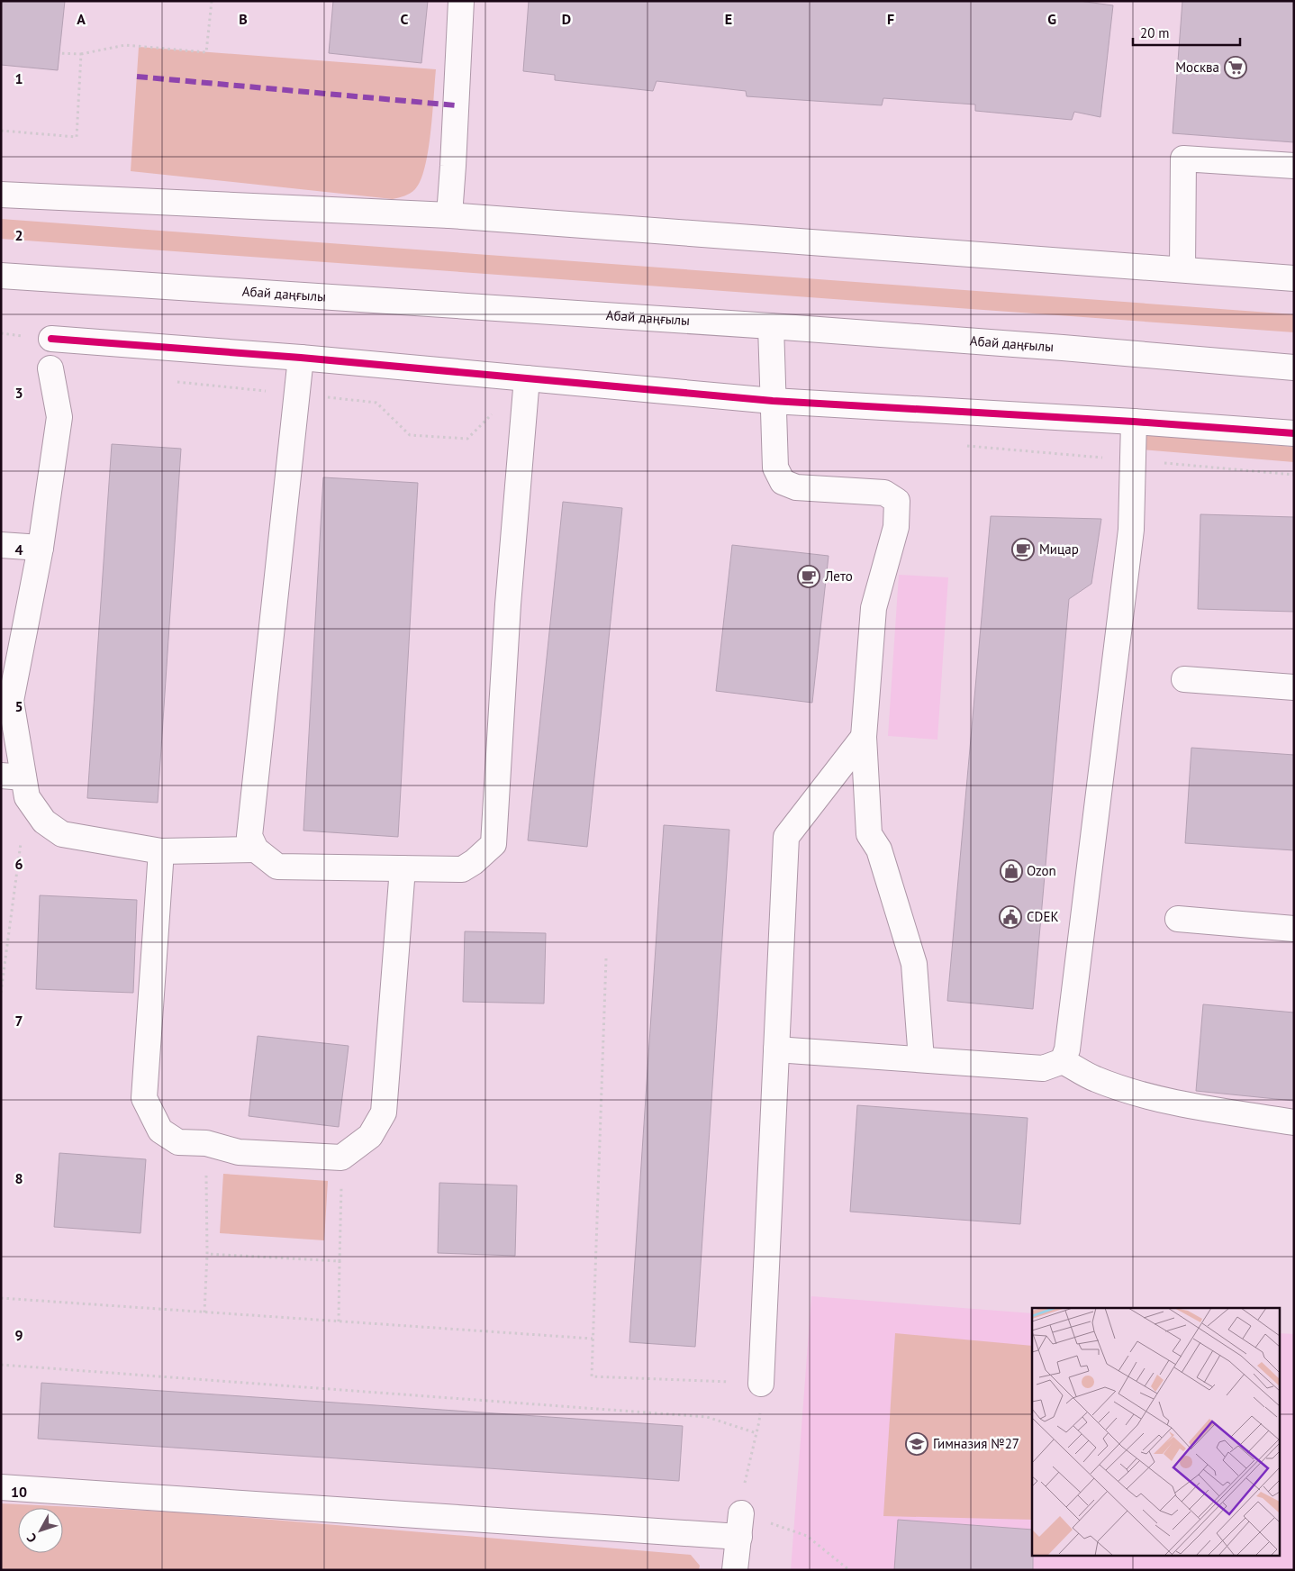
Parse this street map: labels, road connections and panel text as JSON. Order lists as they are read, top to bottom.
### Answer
{
  "streets": {
    "main road": ["Абай даңғылы"]
  },
  "places": {
    "supermarket": ["Москва"],
    "cafe": ["Мицар", "Лето"],
    "shop": ["Ozon"],
    "public building": ["CDEK"],
    "school or university": ["Гимназия №27"]
  },
  "scale_bar": "20 m",
  "north": "bottom left",
  "grid": {
    "columns": [
      "A",
      "B",
      "C",
      "D",
      "E",
      "F",
      "G"
    ],
    "rows": [
      "1",
      "2",
      "3",
      "4",
      "5",
      "6",
      "7",
      "8",
      "9",
      "10"
    ]
  }
}
